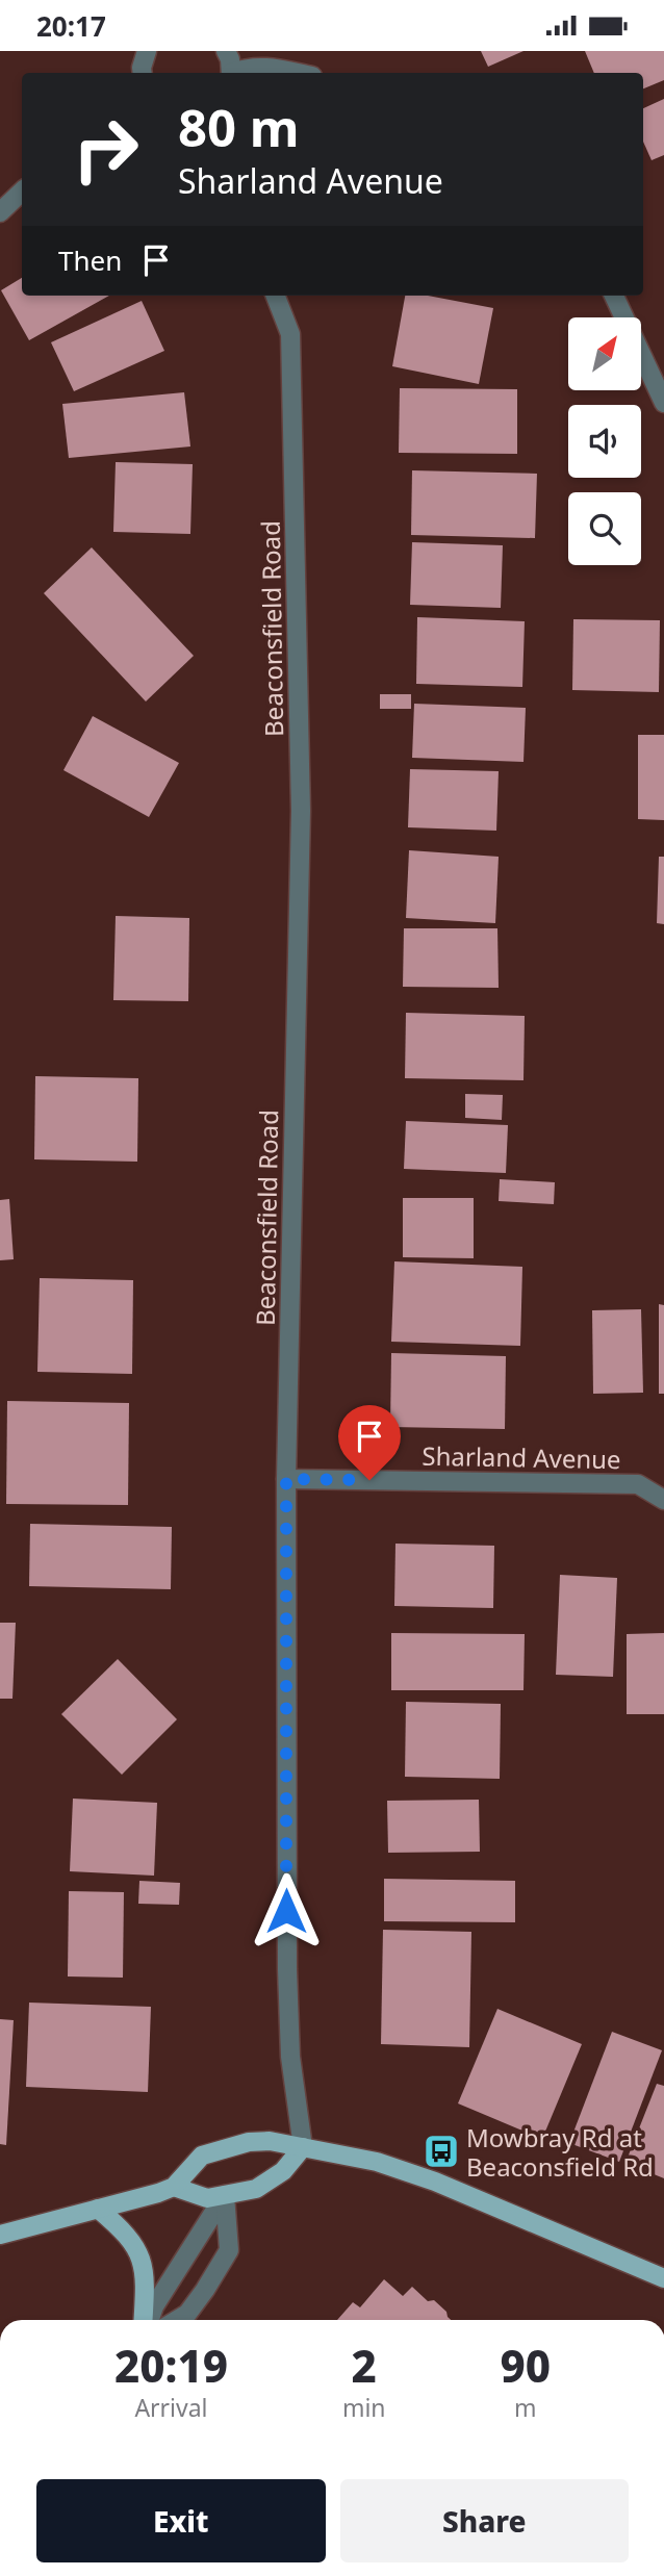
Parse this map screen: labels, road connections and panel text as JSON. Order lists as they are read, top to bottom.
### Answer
{
  "streets": {
    "street": ["Beaconsfield Road", "Sharland Avenue"]
  },
  "crossings": [
    ["Beaconsfield Road", "Sharland Avenue"]
  ],
  "places": {
    "bus stop": ["Mowbray Rd at Beaconsfield Rd"]
  },
  "north": "top right",
  "page": {
    "status": "20:17",
    "turn": ["80 m", "Sharland Avenue"],
    "then": "Then",
    "eta": [
      "20:19",
      "Arrival",
      "2",
      "min",
      "90",
      "m"
    ],
    "buttons": ["Exit", "Share"]
  }
}
